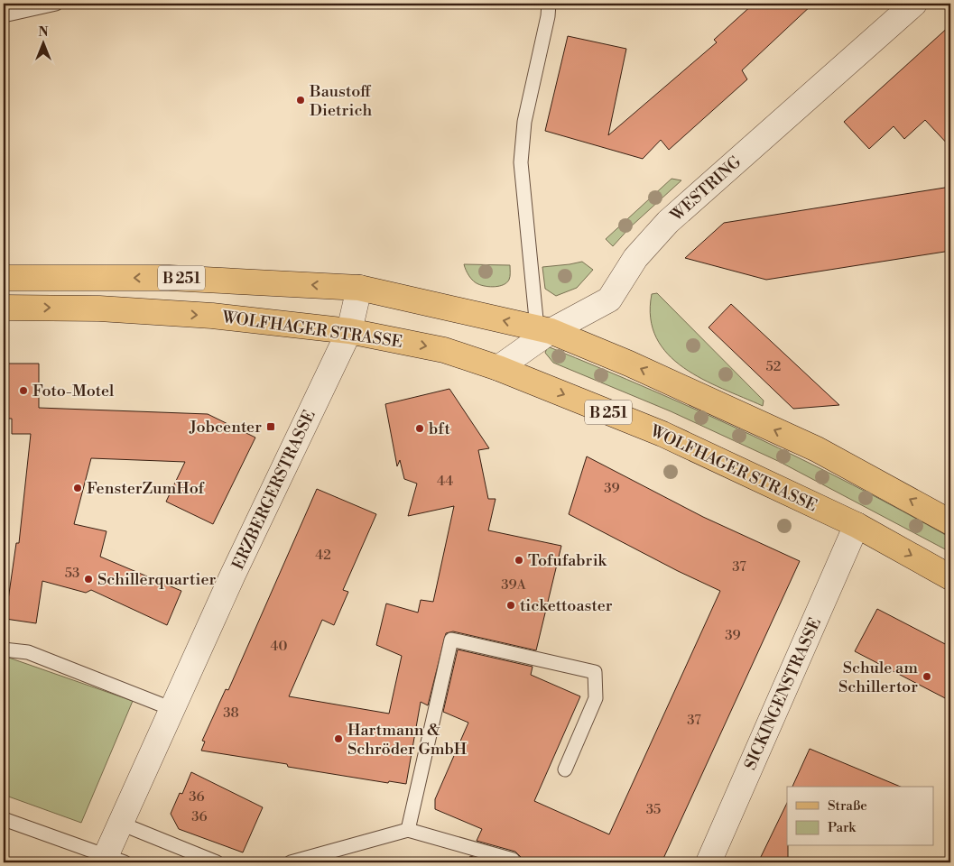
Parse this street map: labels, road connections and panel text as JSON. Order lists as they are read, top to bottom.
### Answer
{
  "streets": {
    "main road": ["B 251", "WOLFHAGER STRASSE"],
    "street": ["WESTRING", "ERZBERGERSTRASSE", "SICKINGENSTRASSE"]
  },
  "crossings": [
    ["WESTRING", "B 251"],
    ["WESTRING", "WOLFHAGER STRASSE"],
    ["B 251", "ERZBERGERSTRASSE"],
    ["WOLFHAGER STRASSE", "ERZBERGERSTRASSE"],
    ["WOLFHAGER STRASSE", "SICKINGENSTRASSE"]
  ],
  "places": {
    "other": [
      "Baustoff Dietrich",
      "Foto-Motel",
      "bft",
      "FensterZumHof",
      "Tofufabrik",
      "Schillerquartier",
      "tickettoaster",
      "Schule am Schillertor",
      "Hartmann & Schröder GmbH"
    ],
    "transit": ["Jobcenter"]
  },
  "house_numbers": [
    "52",
    "44",
    "39",
    "42",
    "37",
    "53",
    "39A",
    "39",
    "40",
    "38",
    "37",
    "36",
    "35",
    "36"
  ],
  "legend": ["Straße", "Park"],
  "north": "top"
}
